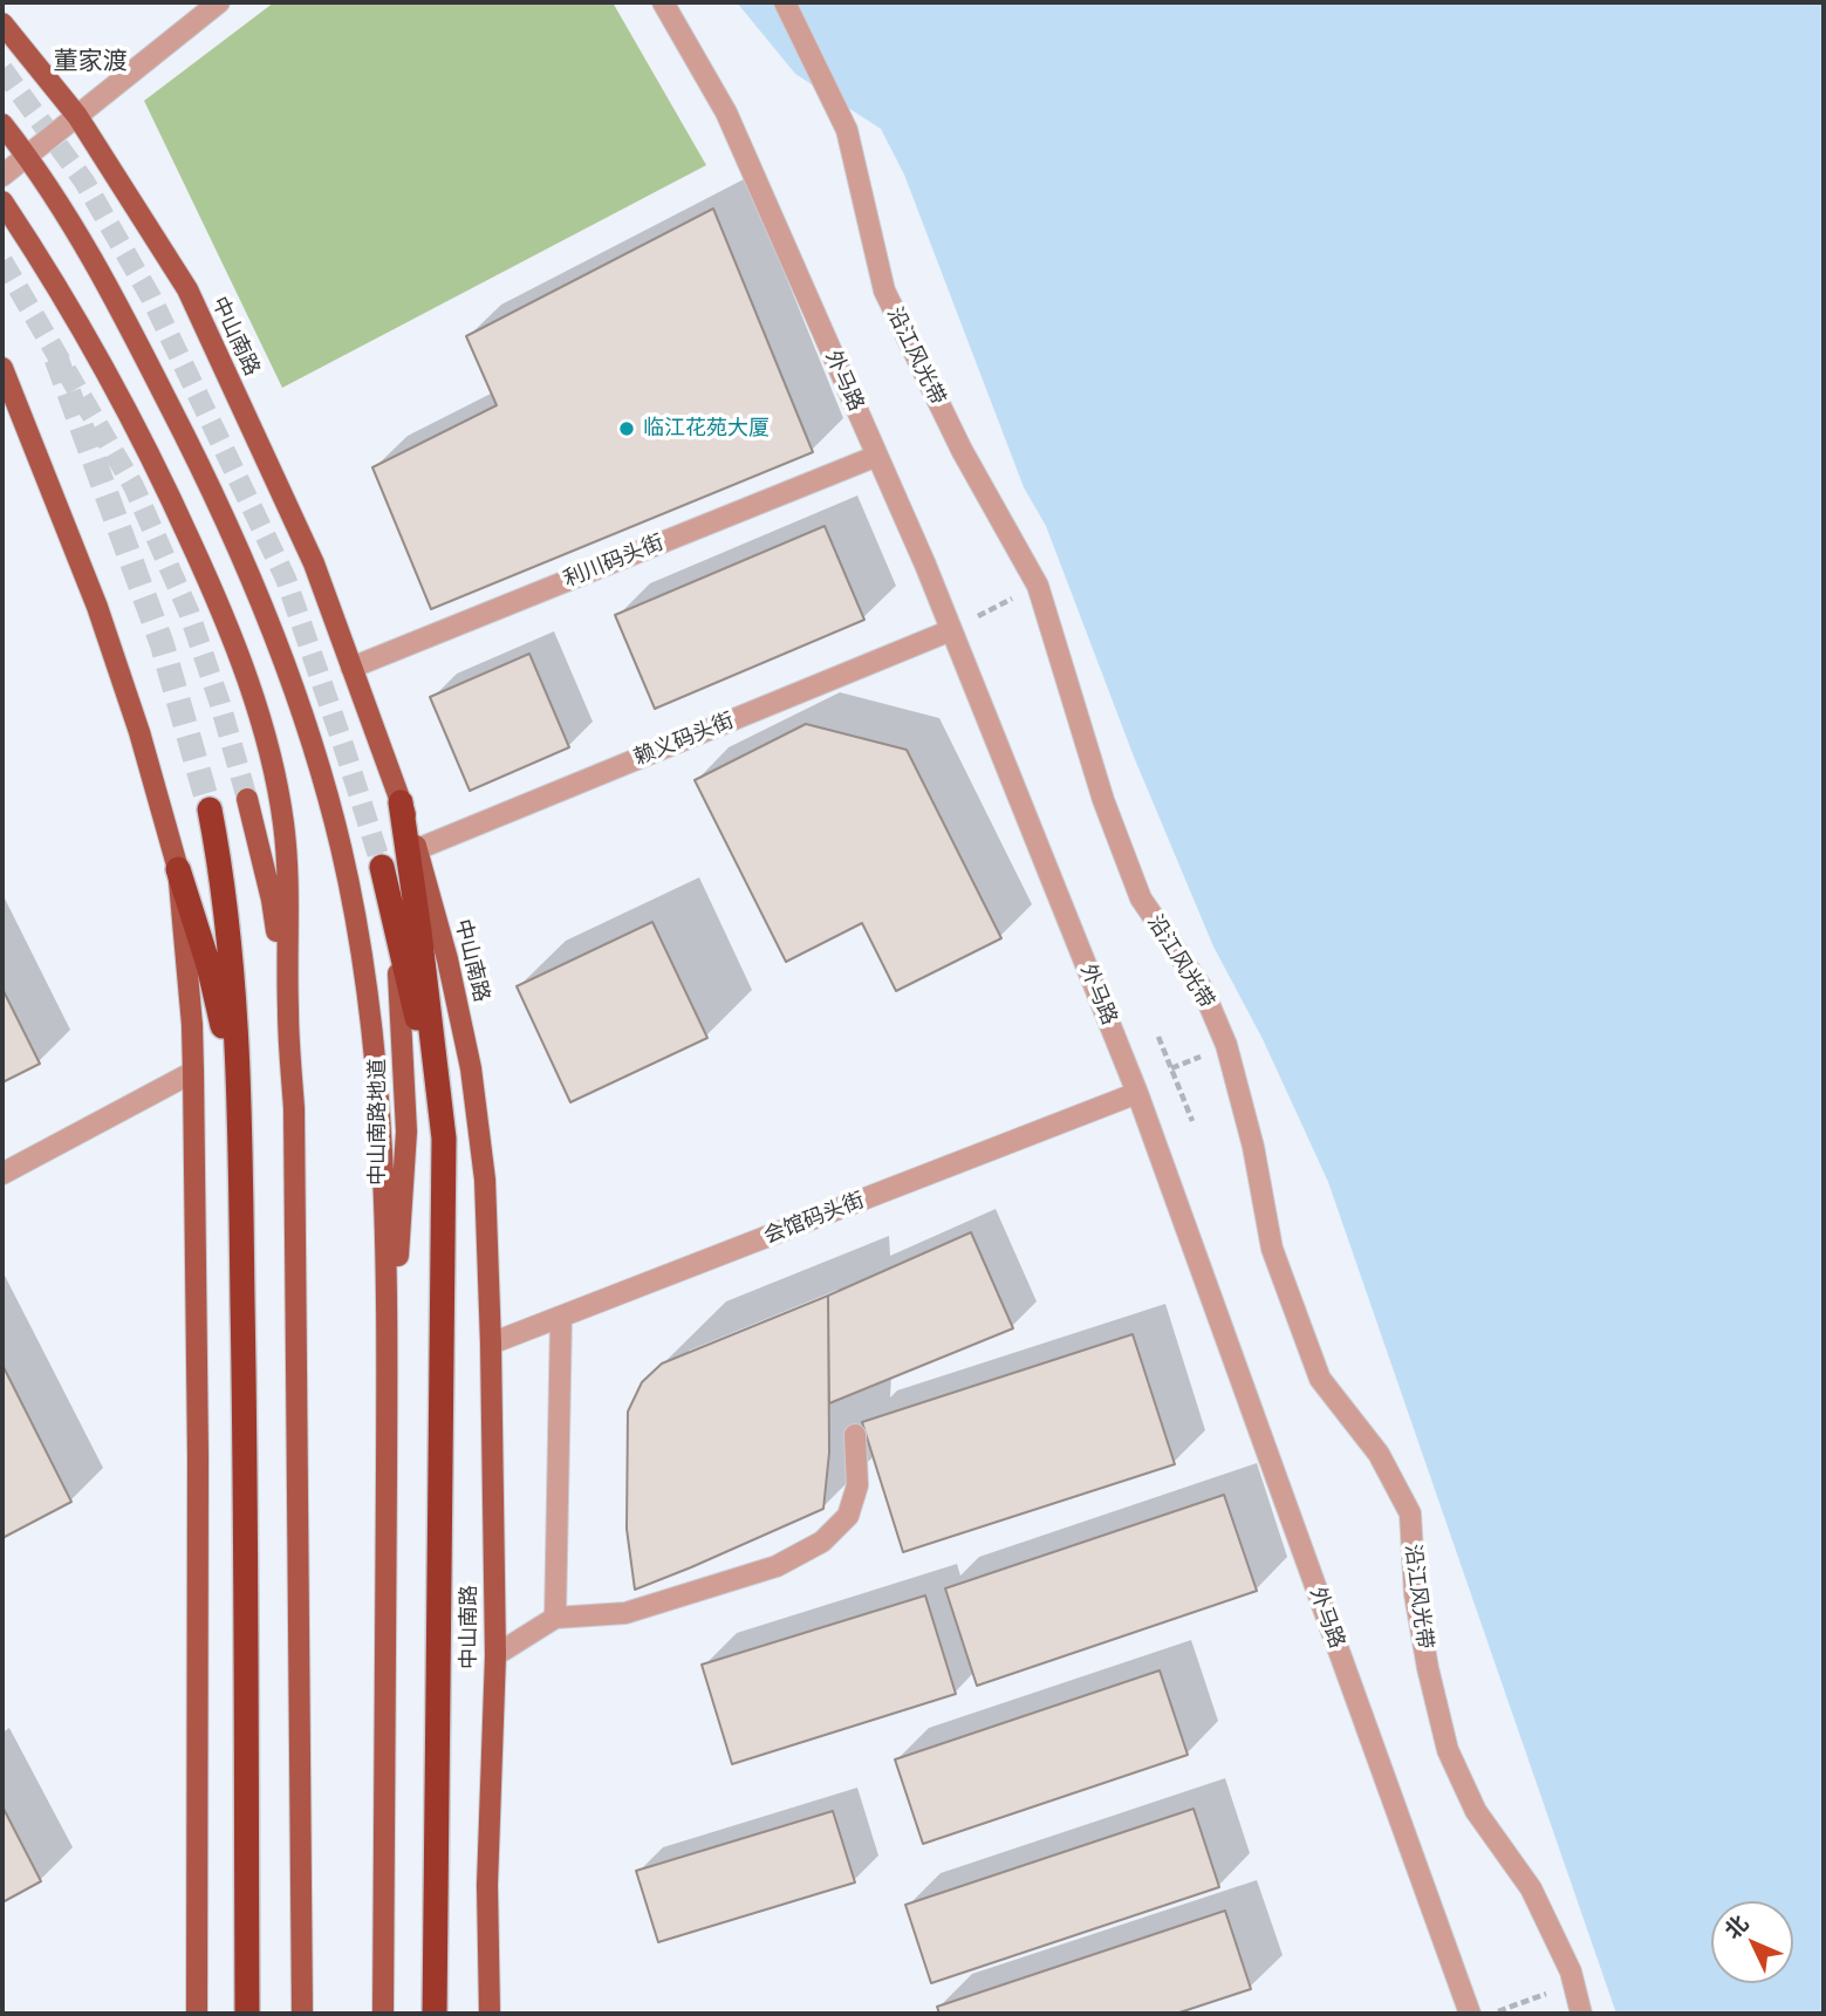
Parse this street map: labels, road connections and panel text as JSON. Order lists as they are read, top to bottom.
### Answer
{
  "streets": {
    "main road": ["中山南路", "中山南路地道"],
    "street": [
      "沿江风光带",
      "外马路",
      "利川码头街",
      "赖义码头街",
      "会馆码头街"
    ]
  },
  "crossings": [
    ["中山南路", "利川码头街"],
    ["中山南路", "赖义码头街"],
    ["中山南路", "会馆码头街"],
    ["外马路", "利川码头街"],
    ["外马路", "赖义码头街"],
    ["外马路", "会馆码头街"]
  ],
  "districts": ["董家渡"],
  "places": ["临江花苑大厦"],
  "north": "top left"
}
